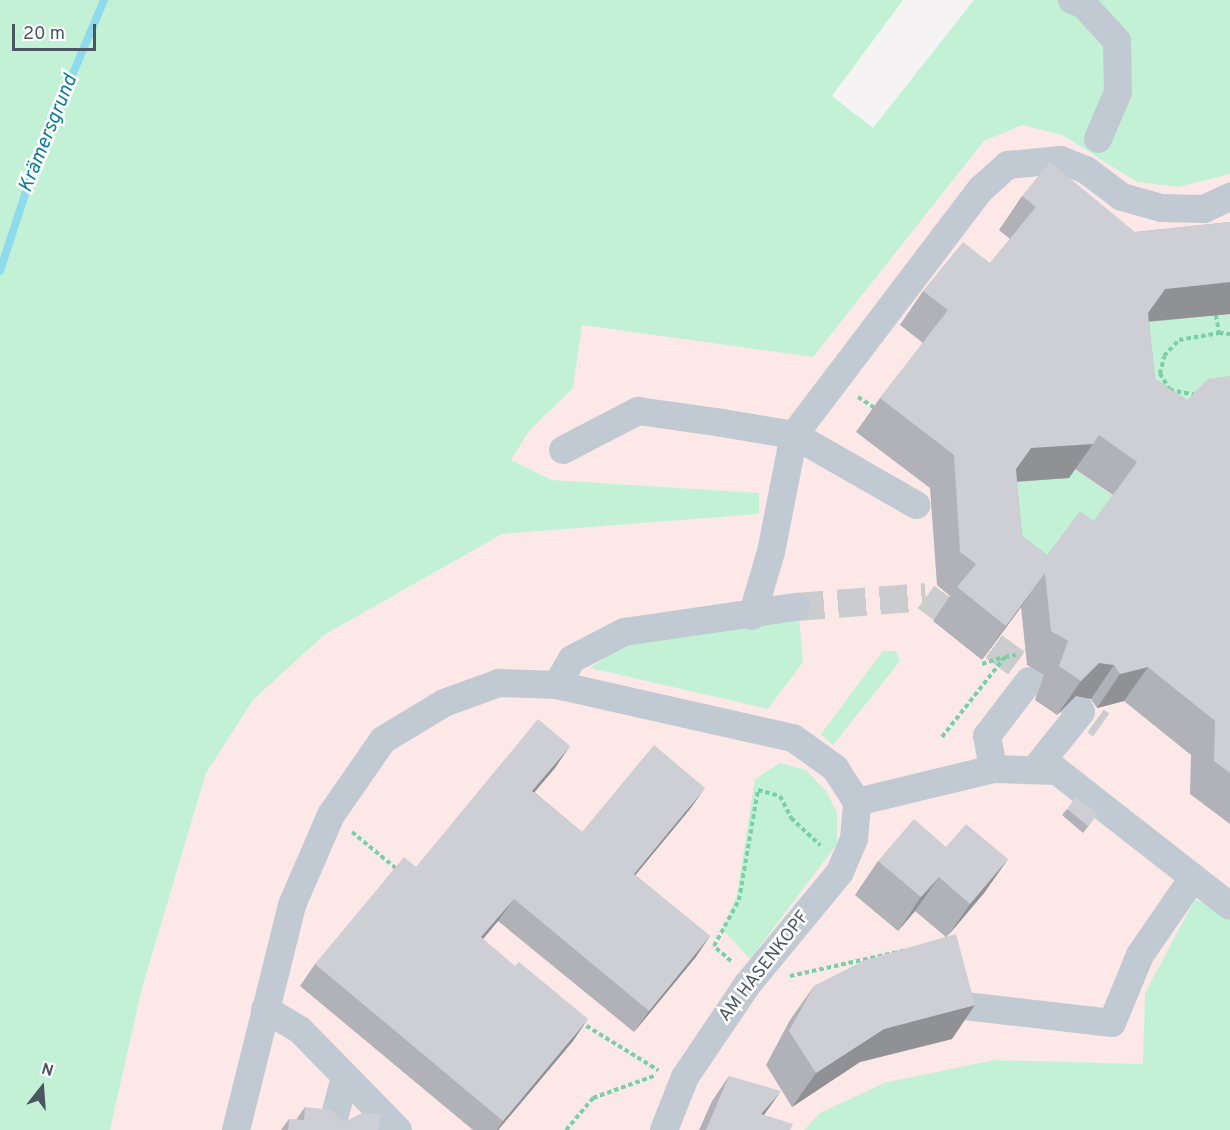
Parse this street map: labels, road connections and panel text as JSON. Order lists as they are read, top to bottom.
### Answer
{
  "streets": {
    "street": ["AM HASENKOPF"]
  },
  "water": ["Krämersgrund"],
  "scale_bar": "20 m",
  "north": "top"
}
